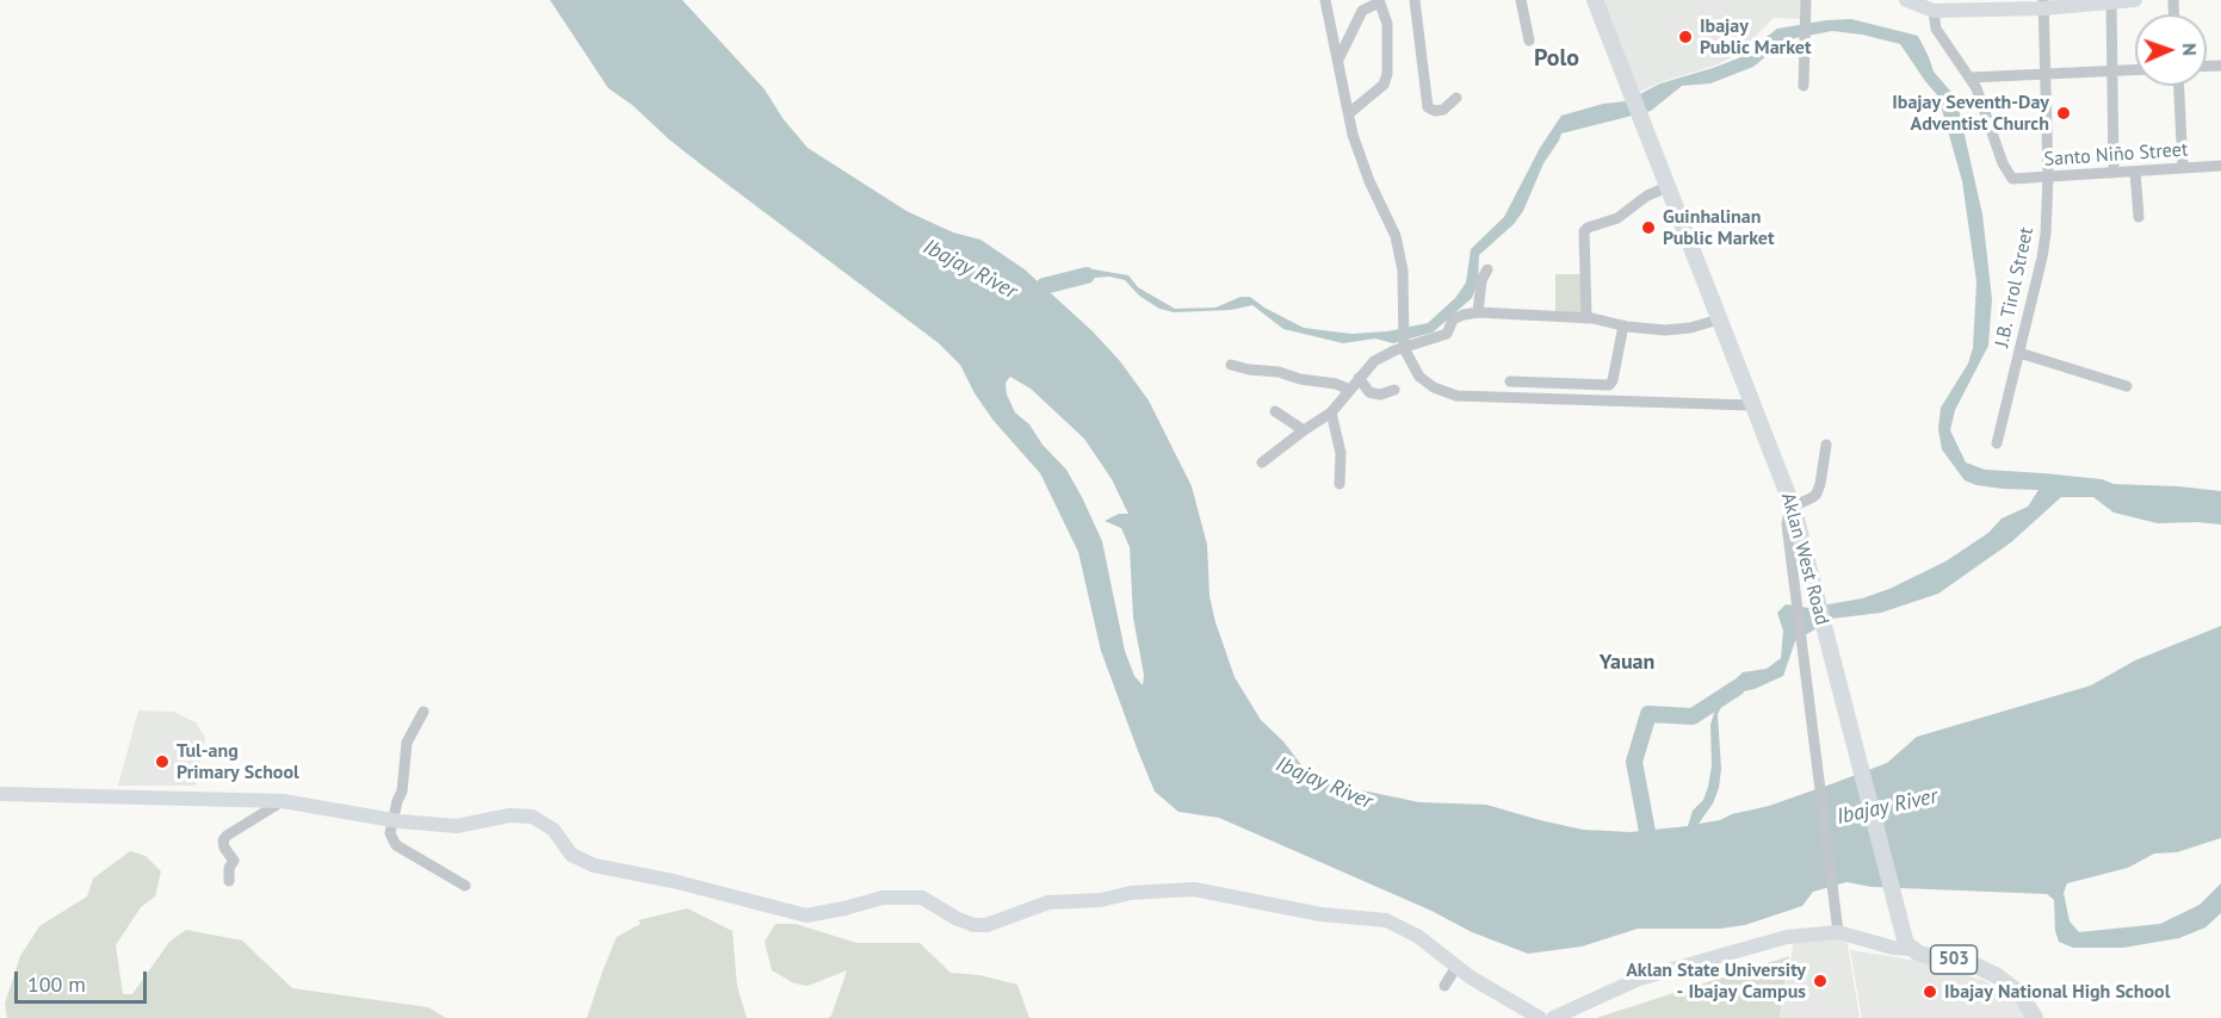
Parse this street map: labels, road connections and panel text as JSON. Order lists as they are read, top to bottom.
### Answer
{
  "streets": {
    "main road": ["Aklan West Road", "503"],
    "street": ["Santo Niño Street", "J.B. Tirol Street"]
  },
  "crossings": [
    ["Santo Niño Street", "J.B. Tirol Street"],
    ["Aklan West Road", "503"]
  ],
  "districts": ["Polo", "Yauan"],
  "water": ["Ibajay River"],
  "places": [
    "Ibajay Public Market",
    "Ibajay Seventh-Day Adventist Church",
    "Guinhalinan Public Market",
    "Tul-ang Primary School",
    "Aklan State University - Ibajay Campus",
    "Ibajay National High School"
  ],
  "scale_bar": "100 m",
  "north": "right"
}
